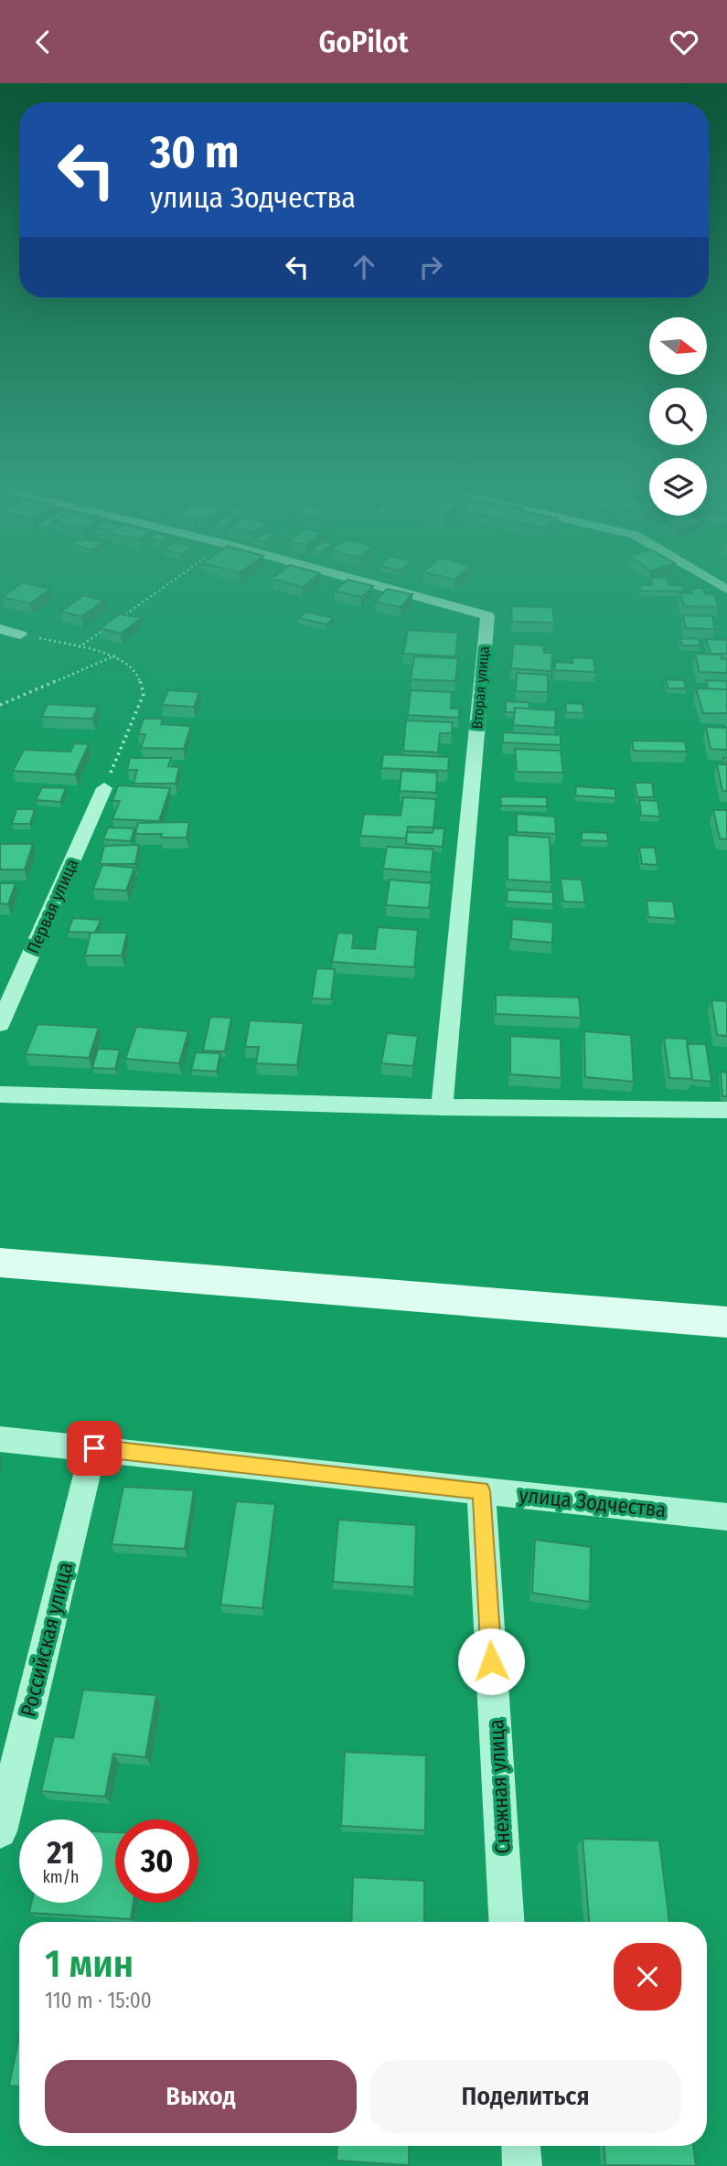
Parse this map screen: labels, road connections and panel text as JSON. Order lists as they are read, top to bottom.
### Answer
{
  "streets": {
    "street": [
      "Вторая улица",
      "Первая улица",
      "улица Зодчества",
      "Российская улица",
      "Снежная улица"
    ]
  },
  "crossings": [
    ["улица Зодчества", "Российская улица"],
    ["улица Зодчества", "Снежная улица"]
  ],
  "north": "right",
  "page": {
    "header": "GoPilot",
    "turn": ["30 m", "улица Зодчества"],
    "speed": "21 km/h",
    "limit": "30",
    "heading": ["1 мин", "110 m · 15:00"],
    "buttons": ["Выход", "Поделиться"]
  }
}
